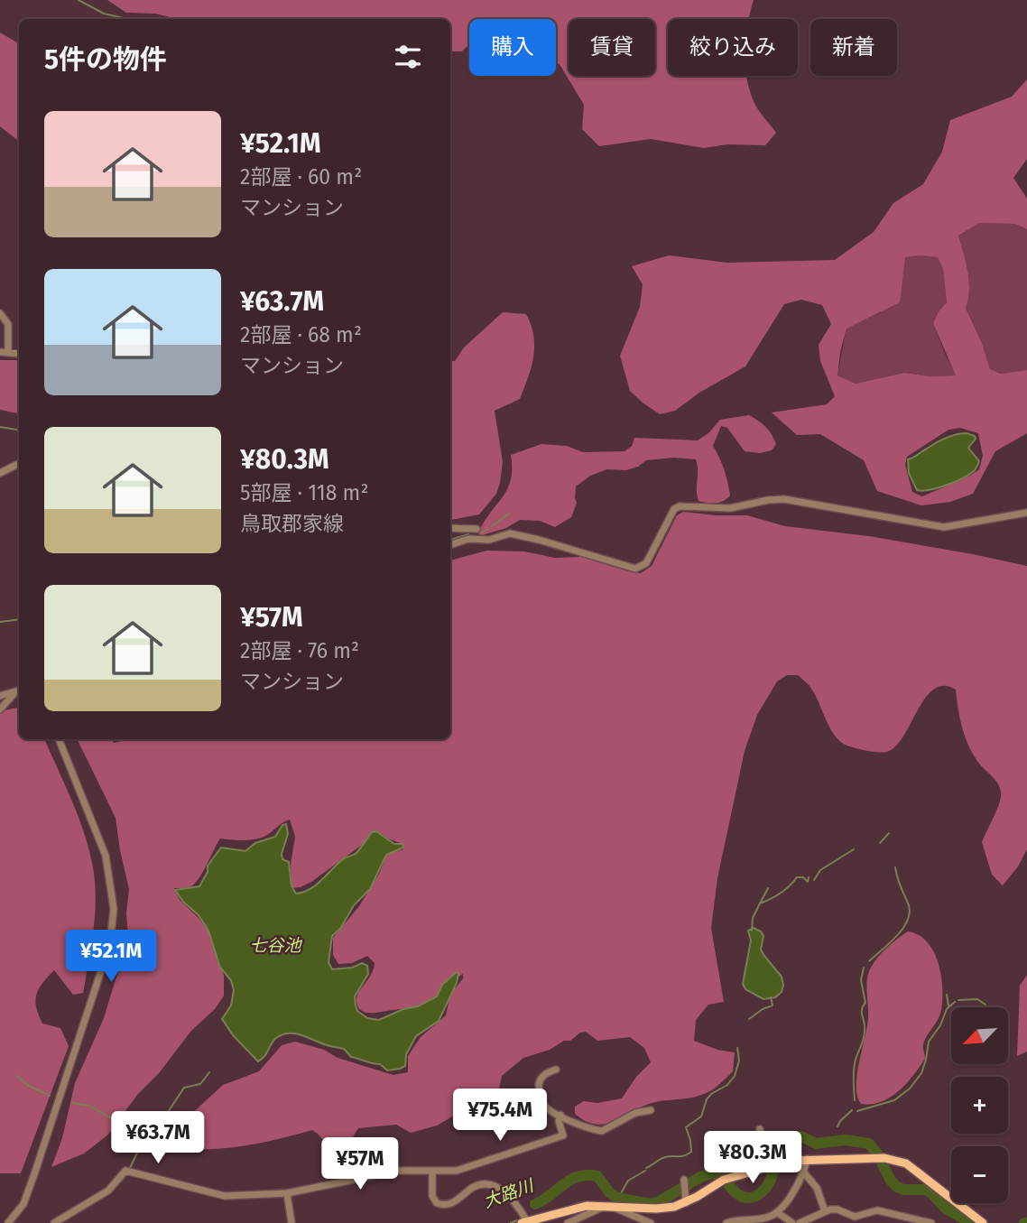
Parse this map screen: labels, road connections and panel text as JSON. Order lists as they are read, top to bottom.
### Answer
{
  "water": ["七谷池", "大路川"],
  "north": "bottom left",
  "page": {
    "chip": [
      "購入",
      "賃貸",
      "絞り込み",
      "新着"
    ],
    "heading": "5件の物件",
    "list": [
      {
        "name": "¥52.1M",
        "note": "2部屋 · 60 m² · マンション"
      },
      {
        "name": "¥63.7M",
        "note": "2部屋 · 68 m² · マンション"
      },
      {
        "name": "¥80.3M",
        "note": "5部屋 · 118 m² · 鳥取郡家線"
      },
      {
        "name": "¥57M",
        "note": "2部屋 · 76 m² · マンション"
      }
    ],
    "price": [
      "¥52.1M",
      "¥75.4M",
      "¥63.7M",
      "¥80.3M",
      "¥57M"
    ],
    "map_buttons": ["+", "−"]
  }
}
